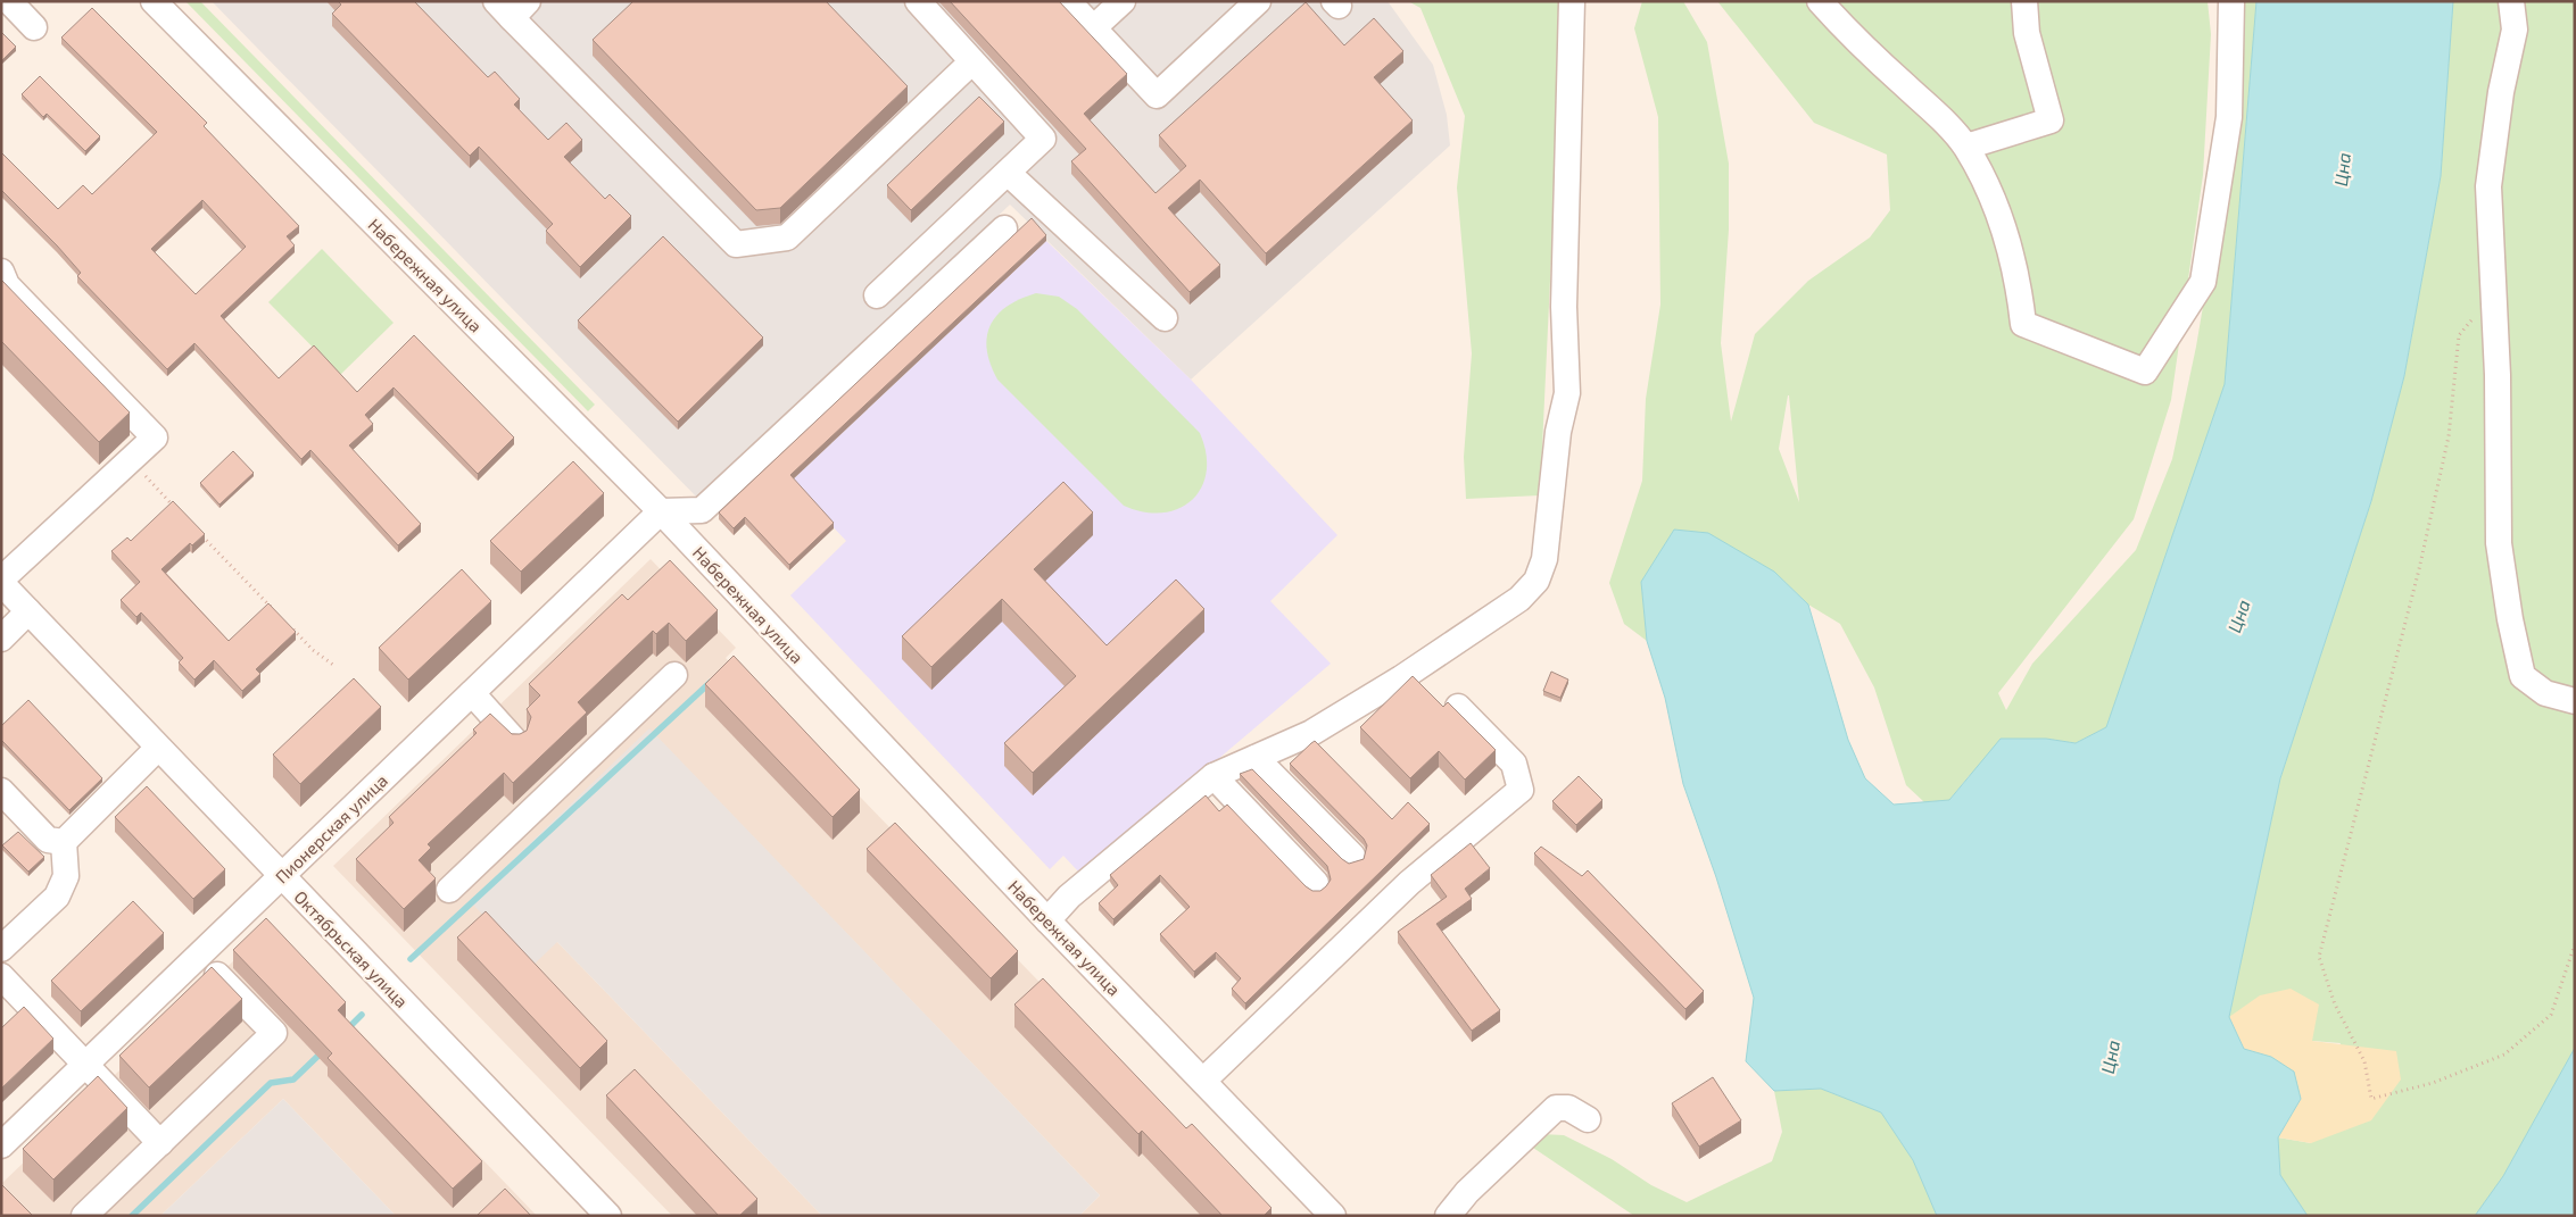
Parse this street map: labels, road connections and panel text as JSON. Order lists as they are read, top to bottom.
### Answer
{
  "streets": {
    "street": ["Набережная улица", "Пионерская улица", "Октябрьская улица"]
  },
  "crossings": [
    ["Набережная улица", "Пионерская улица"],
    ["Пионерская улица", "Октябрьская улица"]
  ],
  "water": ["Цна"]
}
